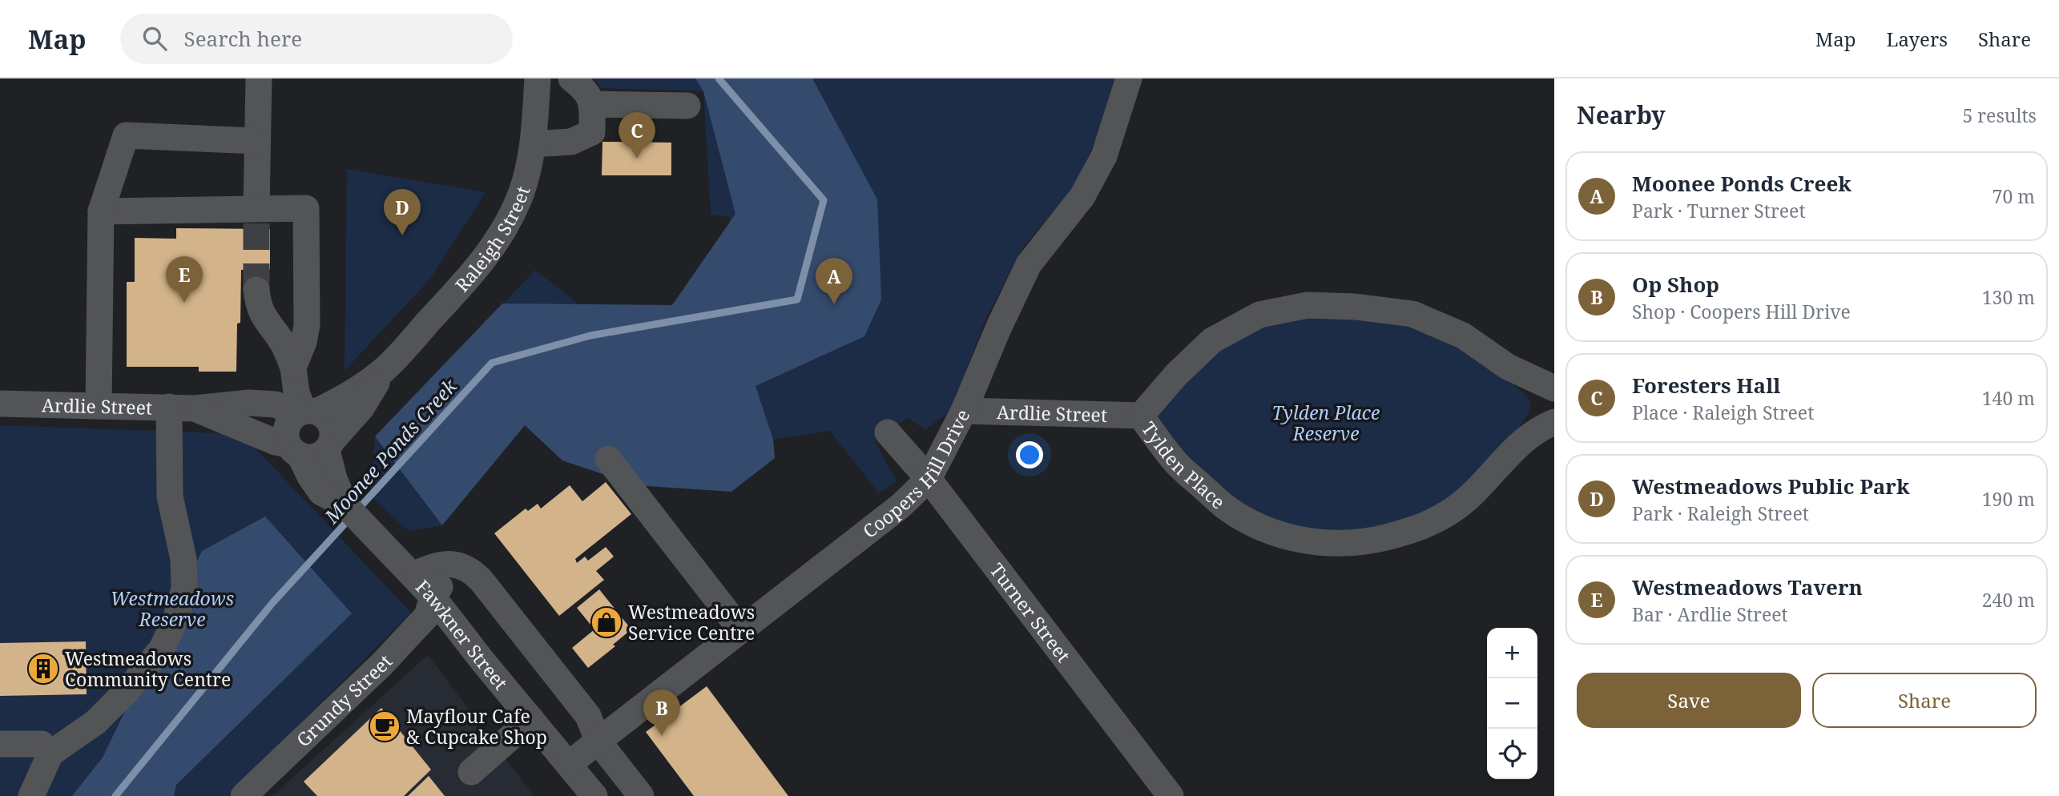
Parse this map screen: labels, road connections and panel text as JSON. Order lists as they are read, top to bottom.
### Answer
{
  "streets": {
    "street": [
      "Raleigh Street",
      "Ardlie Street",
      "Tylden Place",
      "Coopers Hill Drive",
      "Turner Street",
      "Fawkner Street",
      "Grundy Street"
    ]
  },
  "crossings": [
    ["Raleigh Street", "Ardlie Street"],
    ["Raleigh Street", "Fawkner Street"],
    ["Ardlie Street", "Tylden Place"],
    ["Ardlie Street", "Coopers Hill Drive"],
    ["Ardlie Street", "Fawkner Street"],
    ["Coopers Hill Drive", "Turner Street"],
    ["Coopers Hill Drive", "Fawkner Street"],
    ["Fawkner Street", "Grundy Street"]
  ],
  "water": ["Moonee Ponds Creek"],
  "parks": ["Tylden Place Reserve", "Westmeadows Reserve"],
  "places": {
    "shop": ["Westmeadows Service Centre"],
    "building": ["Westmeadows Community Centre"],
    "cafe": ["Mayflour Cafe & Cupcake Shop"]
  },
  "page": {
    "header": "Map",
    "search": "Search here",
    "nav": ["Map", "Layers", "Share"],
    "heading": ["Nearby", "5 results"],
    "pins": [
      "C",
      "D",
      "E",
      "A",
      "B"
    ],
    "list": [
      {
        "mark": "A",
        "name": "Moonee Ponds Creek",
        "note": "Park · Turner Street",
        "value": "70 m"
      },
      {
        "mark": "B",
        "name": "Op Shop",
        "note": "Shop · Coopers Hill Drive",
        "value": "130 m"
      },
      {
        "mark": "C",
        "name": "Foresters Hall",
        "note": "Place · Raleigh Street",
        "value": "140 m"
      },
      {
        "mark": "D",
        "name": "Westmeadows Public Park",
        "note": "Park · Raleigh Street",
        "value": "190 m"
      },
      {
        "mark": "E",
        "name": "Westmeadows Tavern",
        "note": "Bar · Ardlie Street",
        "value": "240 m"
      }
    ],
    "map_buttons": ["+", "−"],
    "buttons": ["Save", "Share"]
  }
}
